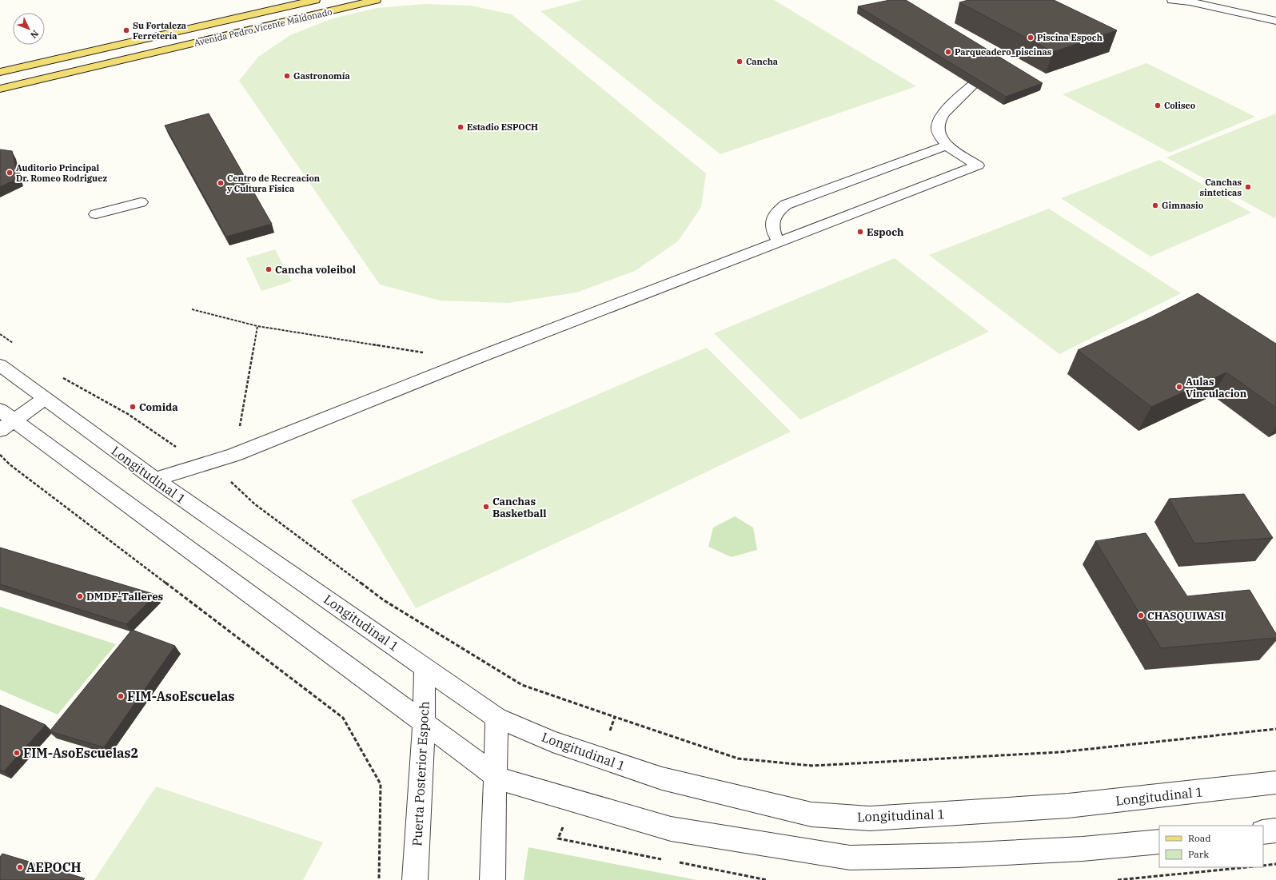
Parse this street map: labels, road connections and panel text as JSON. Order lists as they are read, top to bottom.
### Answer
{
  "streets": {
    "main road": ["Avenida Pedro Vicente Maldonado"],
    "street": ["Longitudinal 1", "Puerta Posterior Espoch"]
  },
  "crossings": [
    ["Longitudinal 1", "Puerta Posterior Espoch"]
  ],
  "places": [
    "Su Fortaleza Ferretería",
    "Piscina Espoch",
    "Parqueadero_piscinas",
    "Cancha",
    "Gastronomía",
    "Coliseo",
    "Estadio ESPOCH",
    "Auditorio Principal Dr. Romeo Rodriguez",
    "Centro de Recreacion y Cultura Fisica",
    "Canchas sinteticas",
    "Gimnasio",
    "Espoch",
    "Cancha voleibol",
    "Aulas Vinculacion",
    "Comida",
    "Canchas Basketball",
    "DMDF-Talleres",
    "CHASQUIWASI",
    "FIM-AsoEscuelas",
    "FIM-AsoEscuelas2",
    "AEPOCH"
  ],
  "legend": ["Road", "Park"],
  "north": "bottom right"
}
